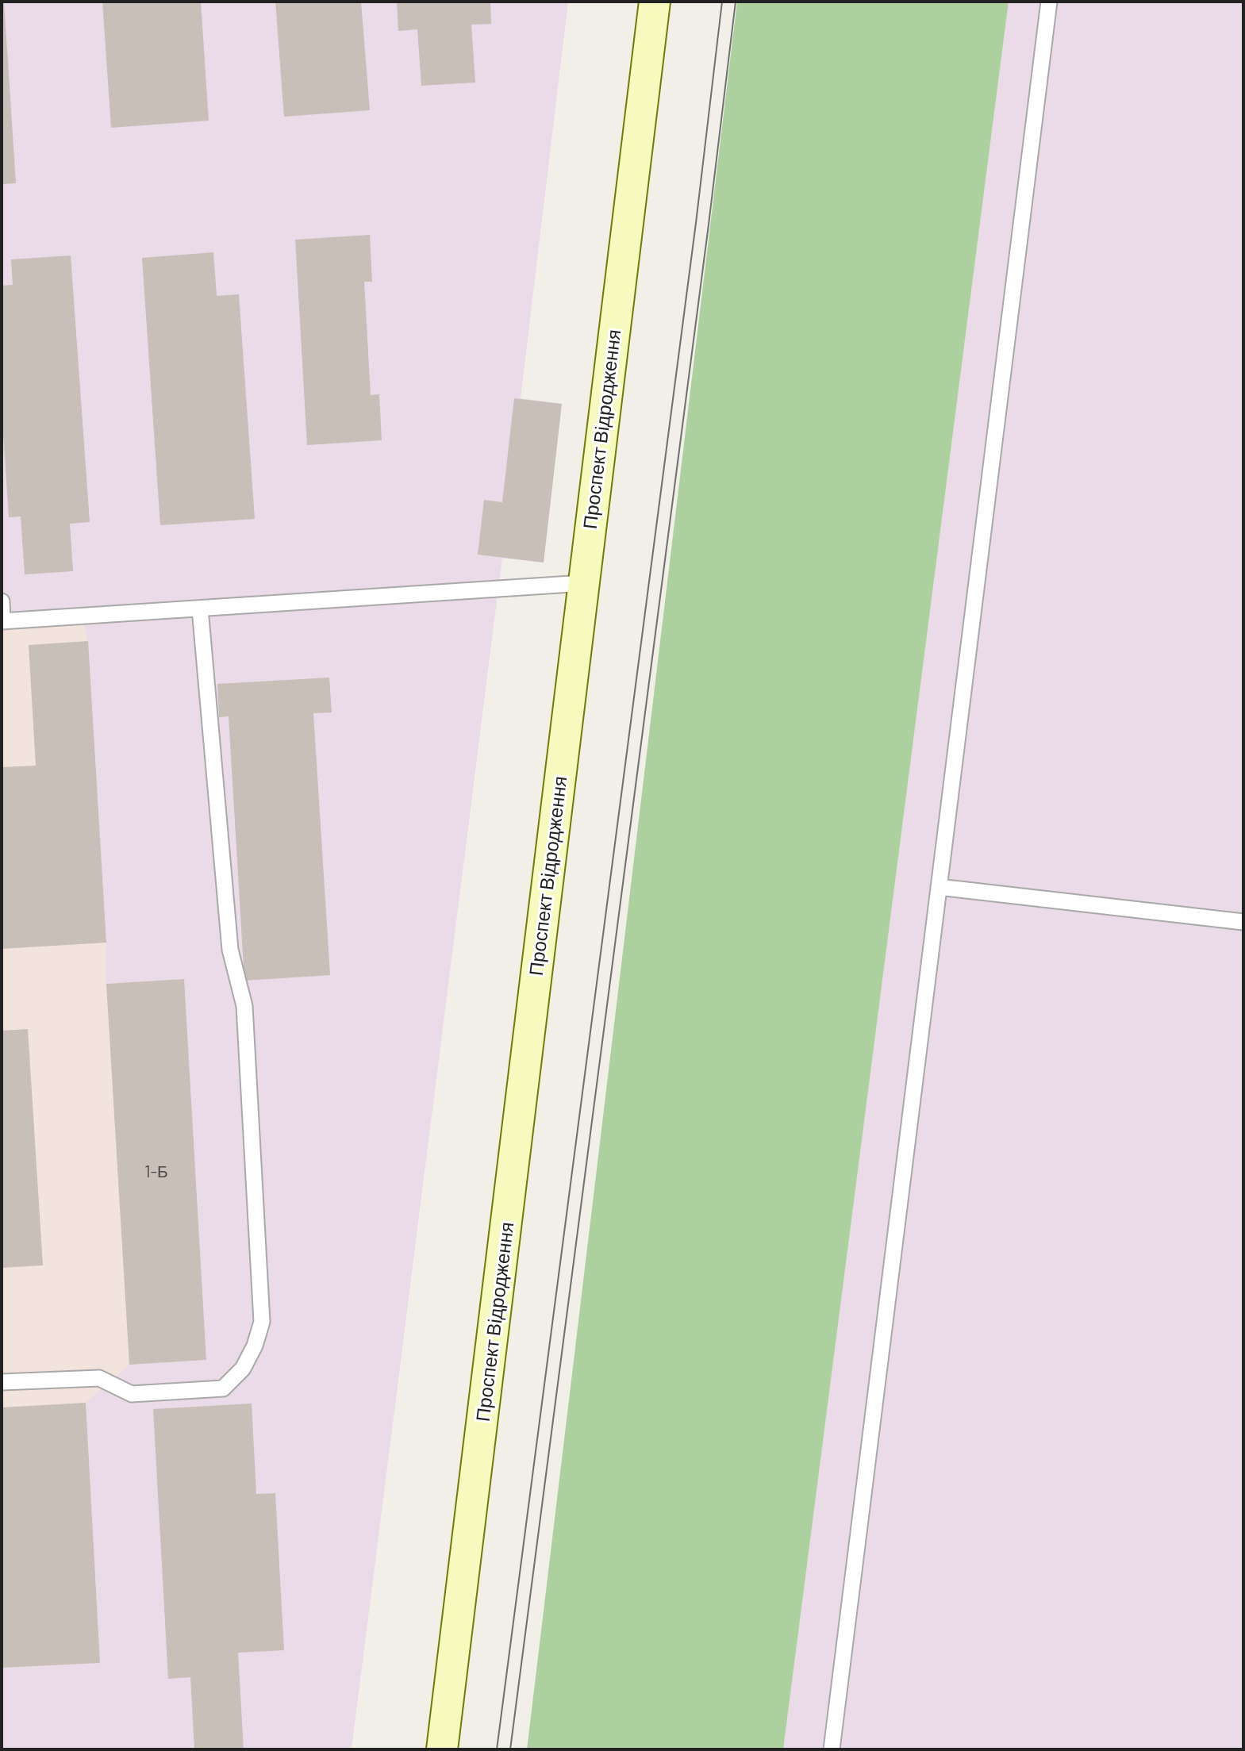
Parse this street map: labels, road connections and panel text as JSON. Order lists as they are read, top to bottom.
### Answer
{
  "streets": {
    "street": ["Проспект Відродження"]
  },
  "house_numbers": ["1-Б"]
}
